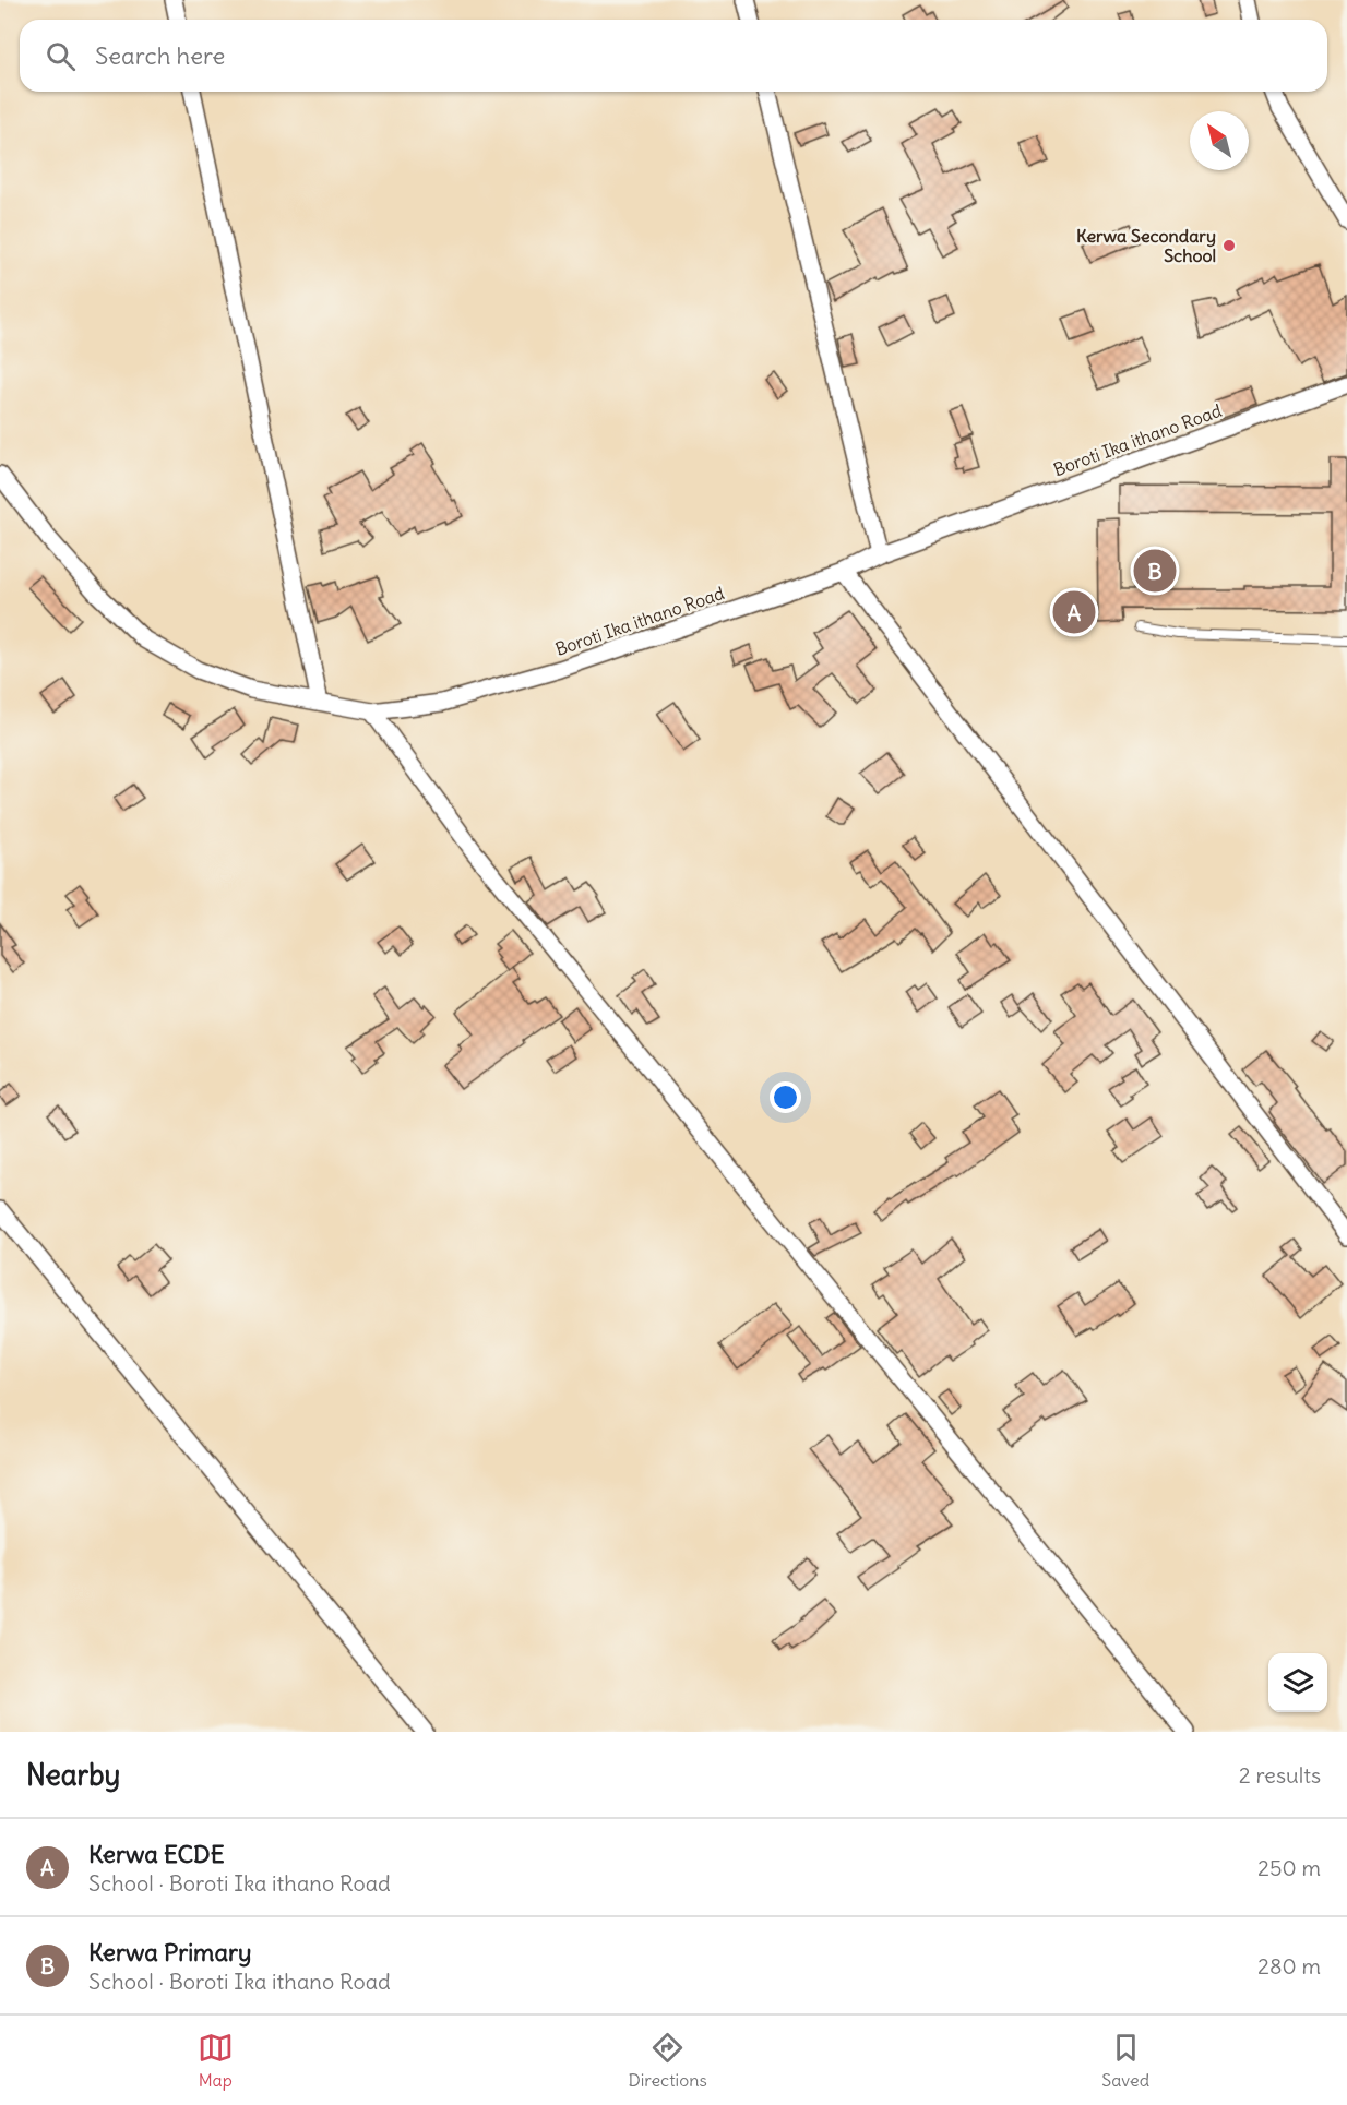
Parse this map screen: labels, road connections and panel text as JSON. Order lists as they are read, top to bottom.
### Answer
{
  "streets": {
    "street": ["Boroti Ika ithano Road"]
  },
  "places": ["Kerwa Secondary School"],
  "north": "top left",
  "page": {
    "search": "Search here",
    "pins": ["B", "A"],
    "heading": ["Nearby", "2 results"],
    "list": [
      {
        "mark": "A",
        "name": "Kerwa ECDE",
        "note": "School · Boroti Ika ithano Road",
        "value": "250 m"
      },
      {
        "mark": "B",
        "name": "Kerwa Primary",
        "note": "School · Boroti Ika ithano Road",
        "value": "280 m"
      }
    ],
    "nav": ["Map", "Directions", "Saved"]
  }
}
